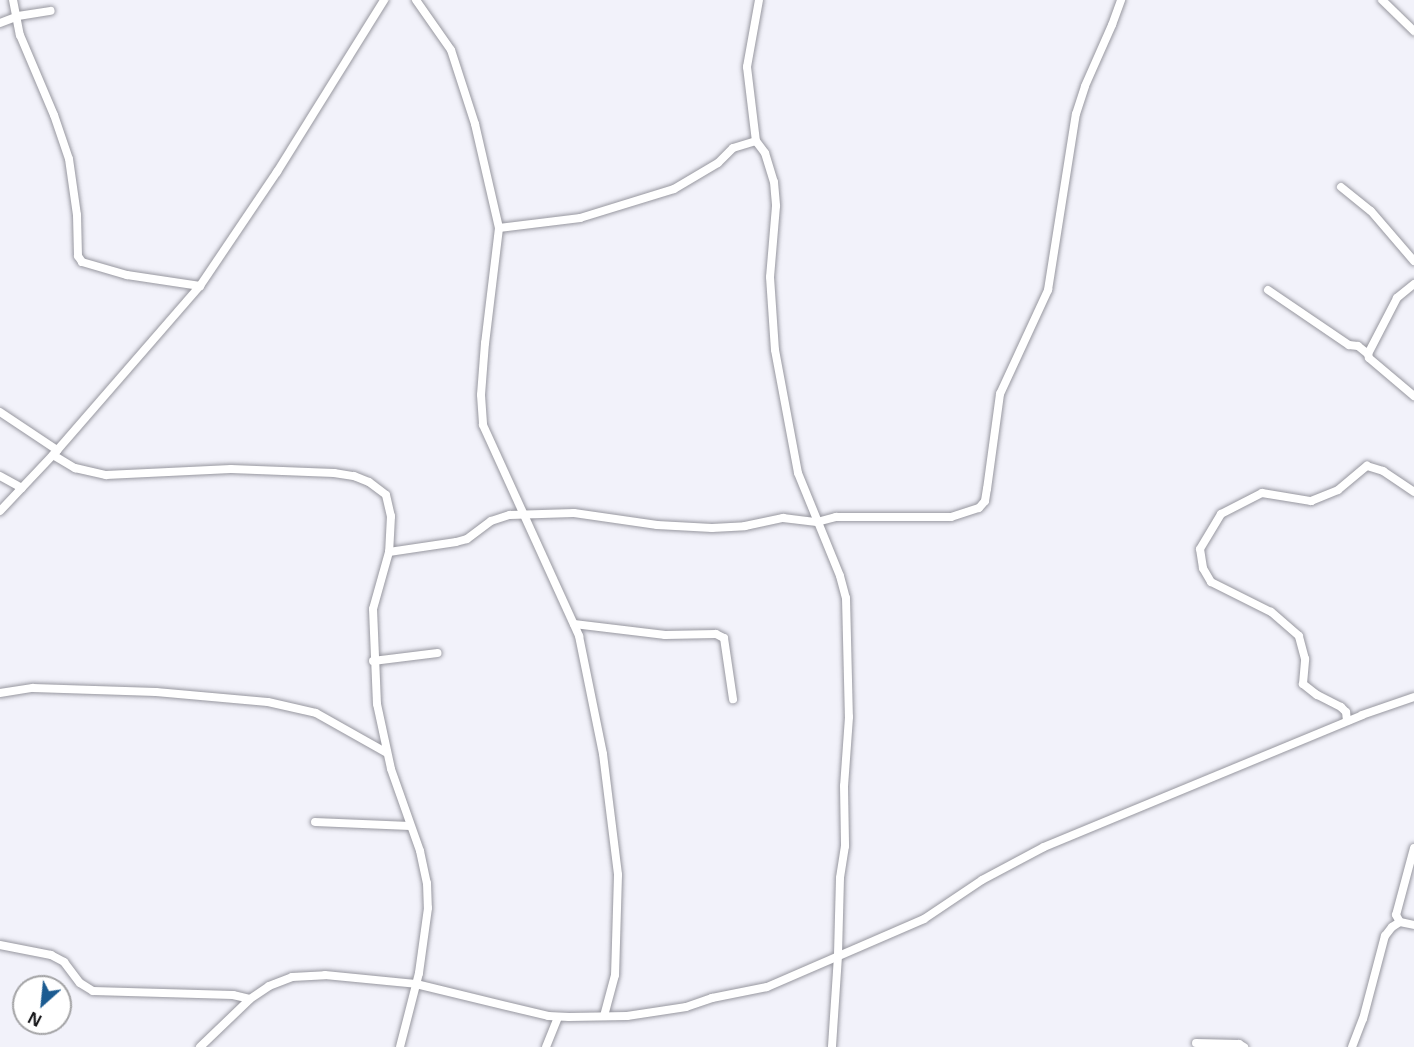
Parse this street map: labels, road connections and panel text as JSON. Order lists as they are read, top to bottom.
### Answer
{
  "north": "bottom left"
}
